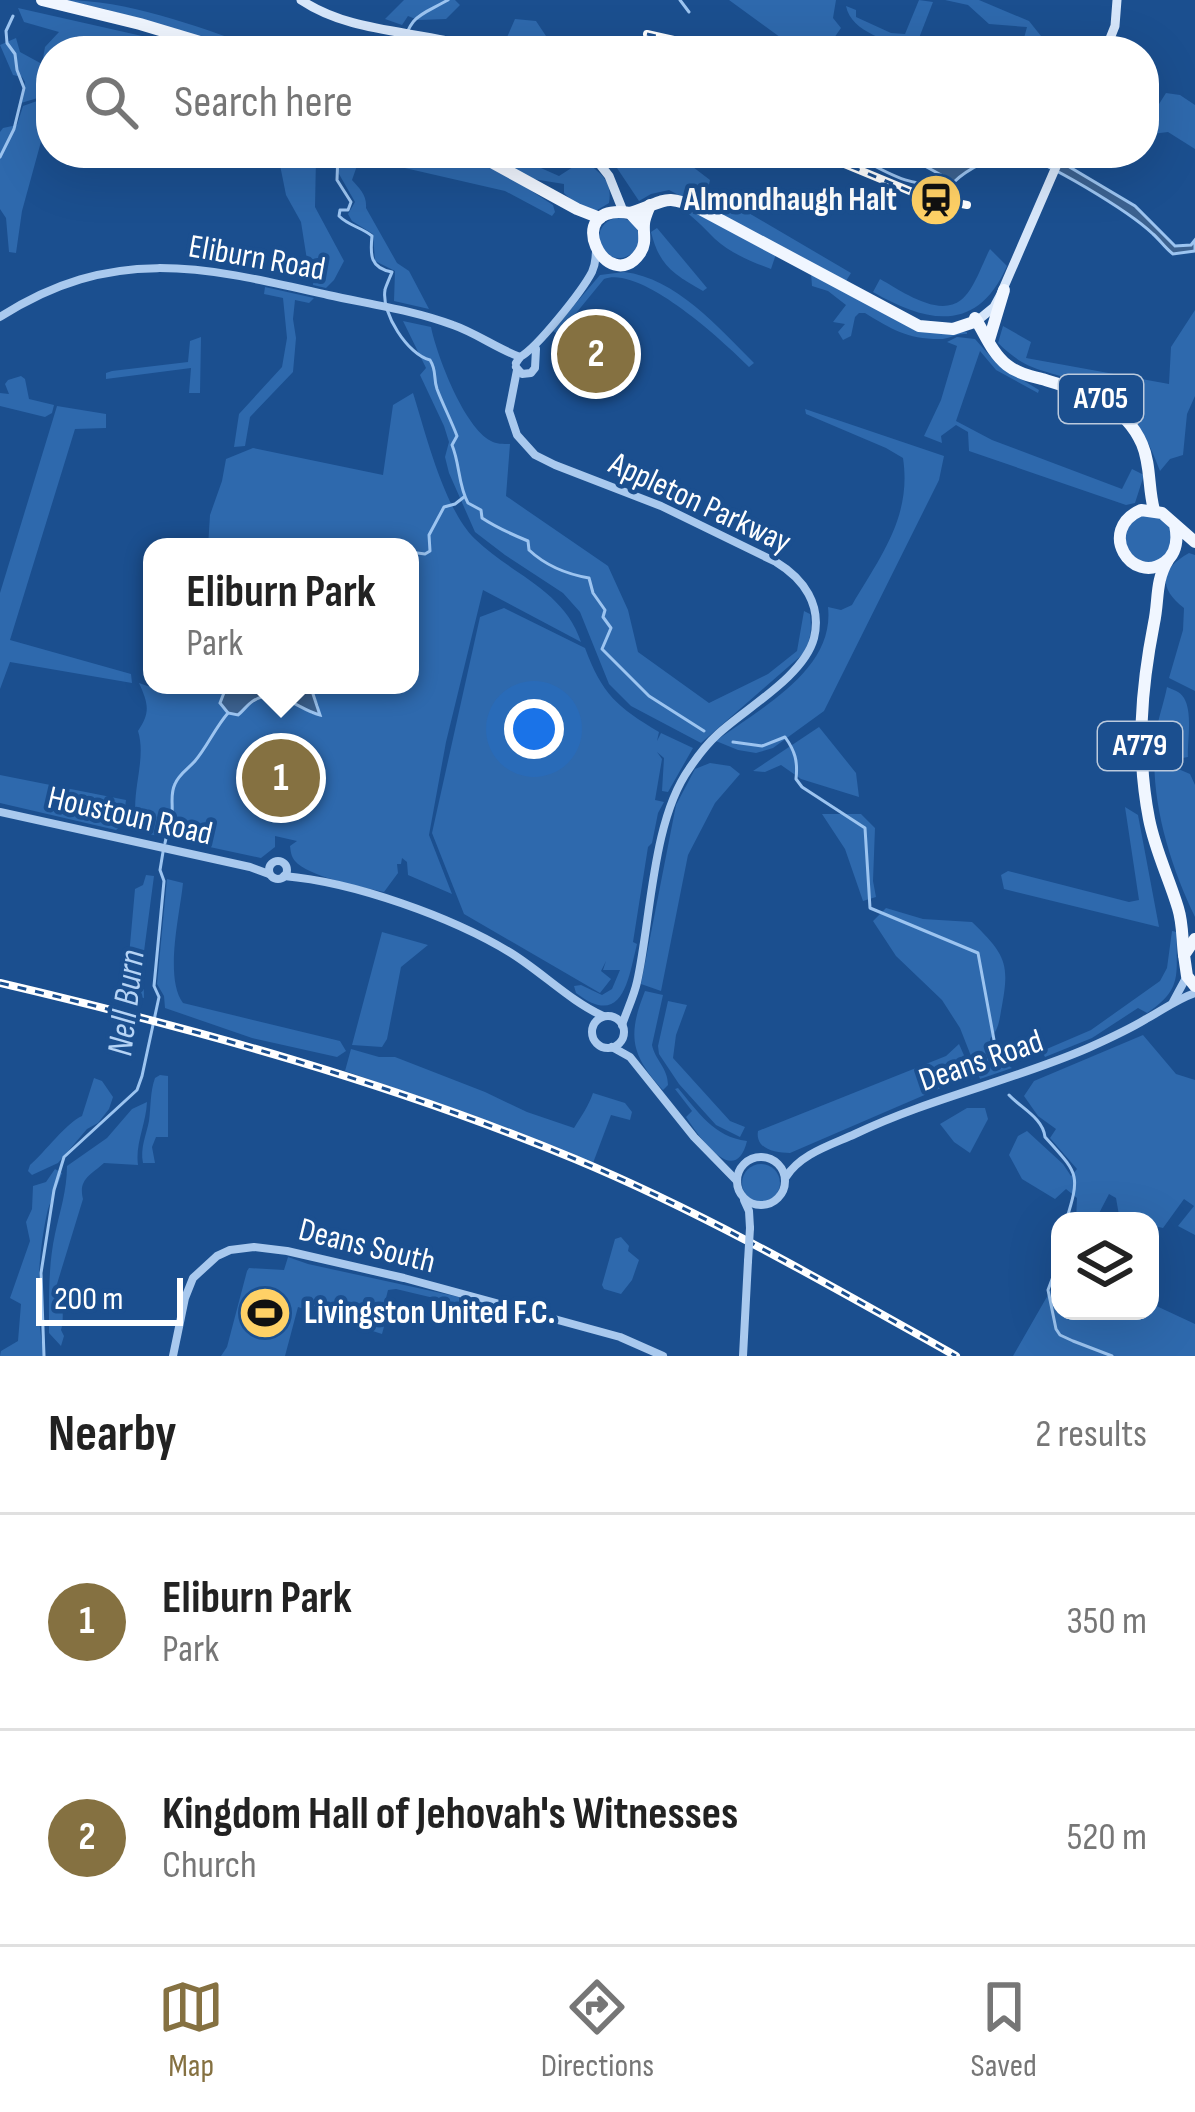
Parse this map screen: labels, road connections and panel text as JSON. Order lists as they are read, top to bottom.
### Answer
{
  "streets": {
    "main road": ["A705", "A779"],
    "street": [
      "Eliburn Road",
      "Appleton Parkway",
      "Houstoun Road",
      "Deans Road",
      "Deans South"
    ]
  },
  "crossings": [
    ["Eliburn Road", "Appleton Parkway"],
    ["A705", "Appleton Parkway"],
    ["A705", "A779"],
    ["Appleton Parkway", "Houstoun Road"],
    ["A779", "Deans Road"]
  ],
  "water": ["Nell Burn"],
  "places": {
    "station": ["Almondhaugh Halt"],
    "sports": ["Livingston United F.C."]
  },
  "scale_bar": "200 m",
  "page": {
    "search": "Search here",
    "pins": ["2", "1"],
    "popup": ["Eliburn Park", "Park"],
    "scale": "200 m",
    "heading": ["Nearby", "2 results"],
    "list": [
      {
        "mark": "1",
        "name": "Eliburn Park",
        "note": "Park",
        "value": "350 m"
      },
      {
        "mark": "2",
        "name": "Kingdom Hall of Jehovah's Witnesses",
        "note": "Church",
        "value": "520 m"
      }
    ],
    "nav": ["Map", "Directions", "Saved"]
  }
}
